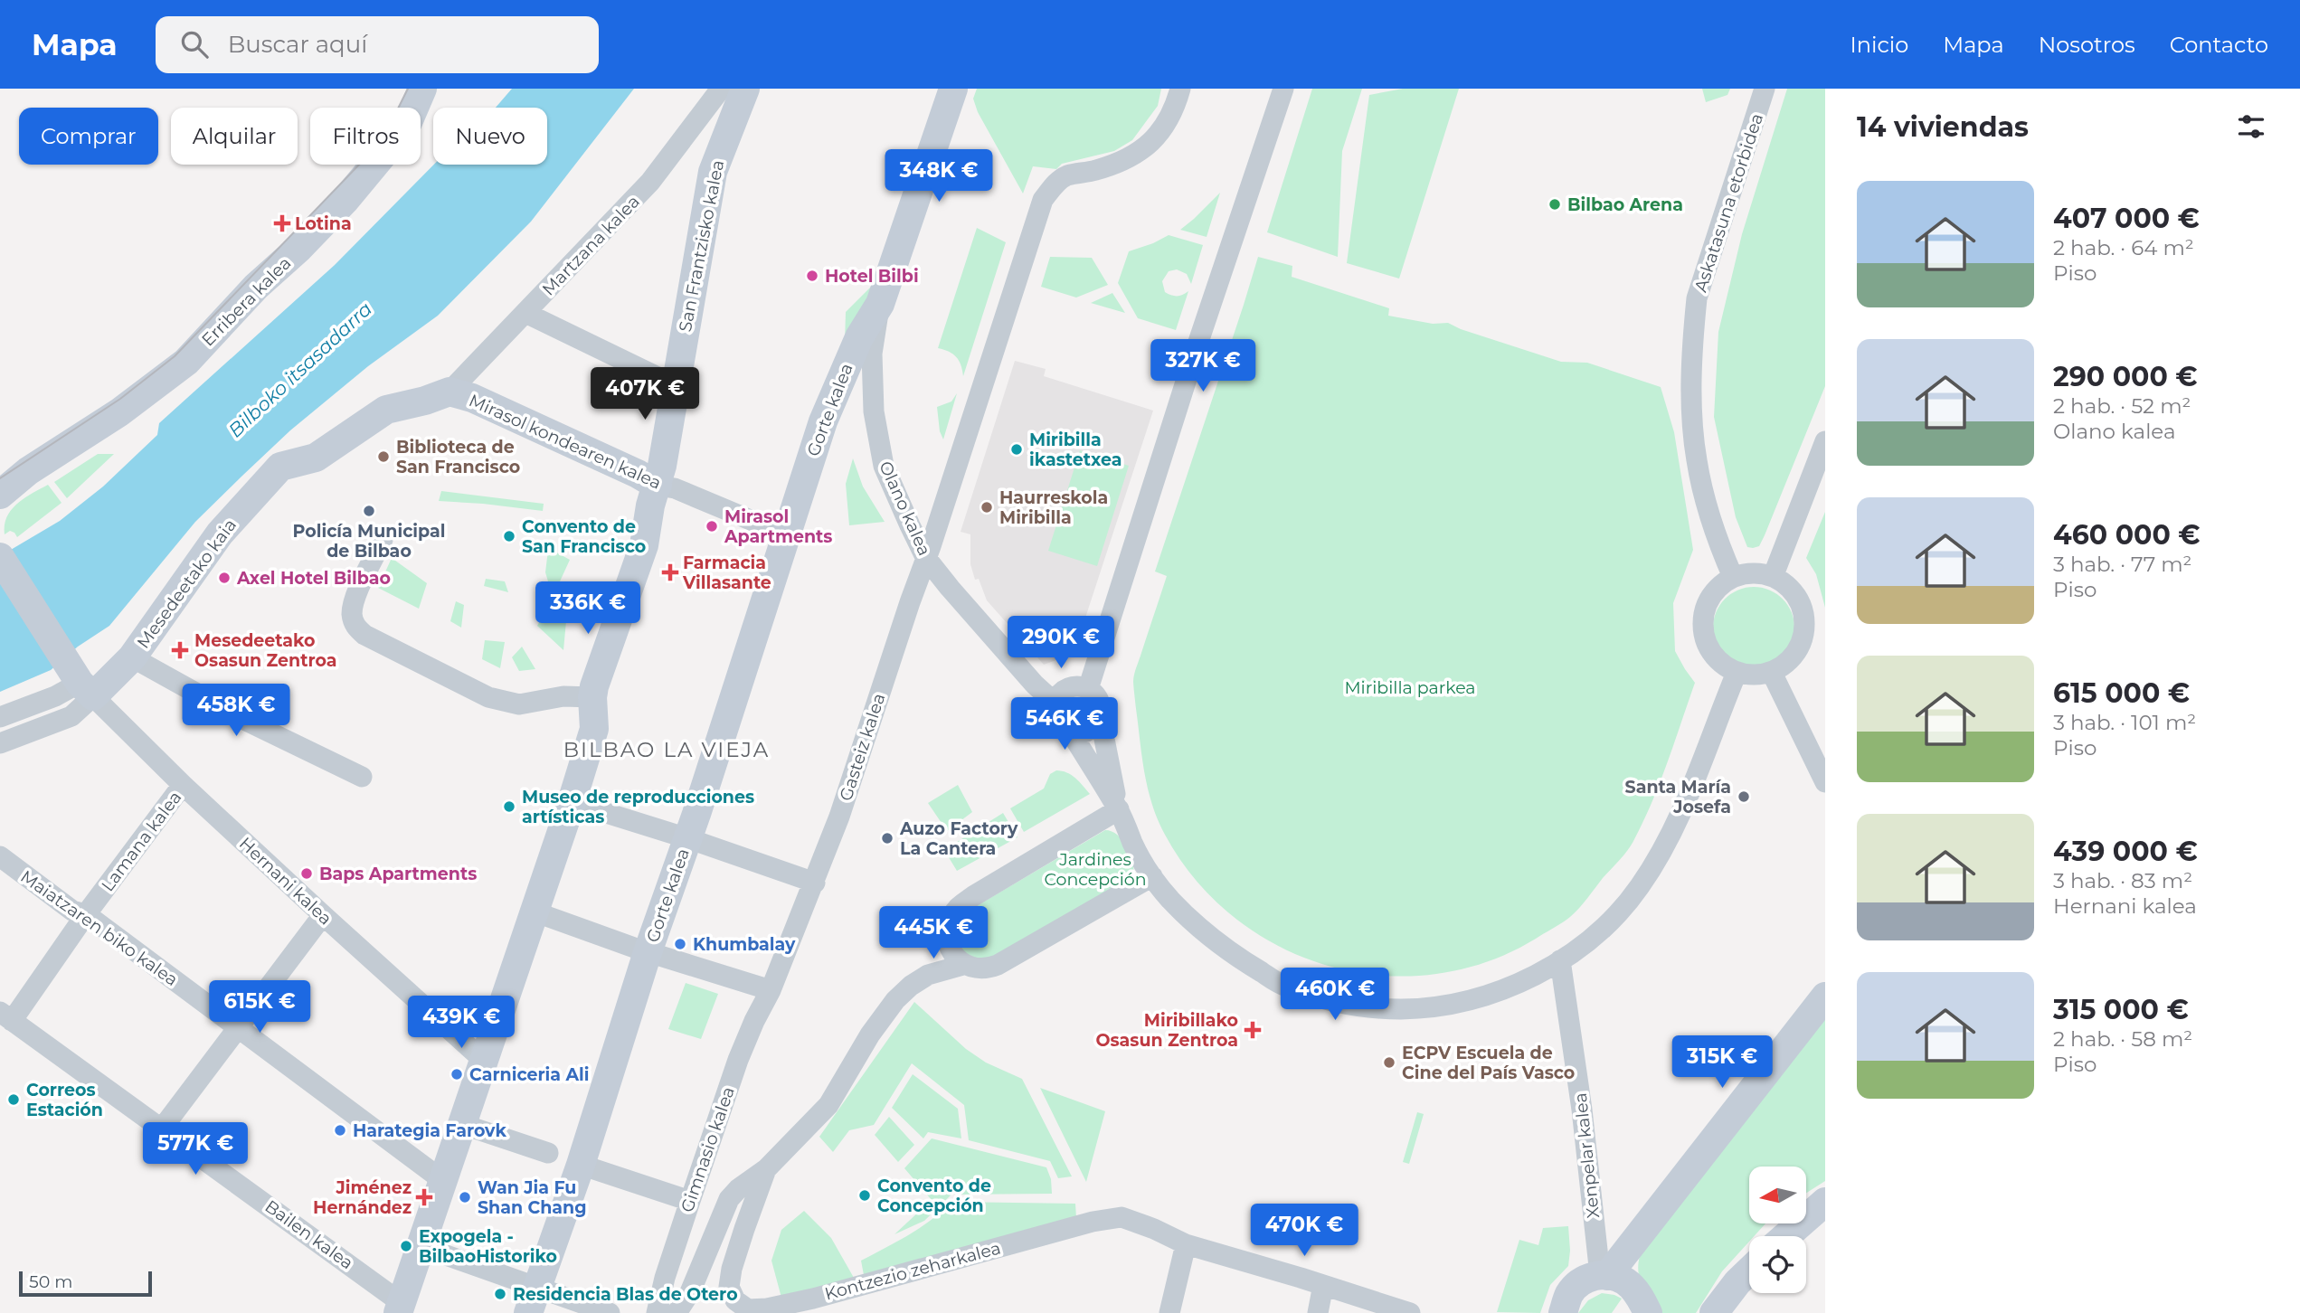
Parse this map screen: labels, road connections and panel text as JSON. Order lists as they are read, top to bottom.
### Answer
{
  "streets": {
    "street": [
      "Askatasuna etorbidea",
      "Martzana kalea",
      "San Frantzisko kalea",
      "Erribera kalea",
      "Gorte kalea",
      "Mirasol kondearen kalea",
      "Olano kalea",
      "Mesedeetako kaia",
      "Gasteiz kalea",
      "Lamana kalea",
      "Hernani kalea",
      "Maiatzaren biko kalea",
      "Gimnasio kalea",
      "Xenpelar kalea",
      "Bailen kalea",
      "Kontzezio zeharkalea"
    ]
  },
  "crossings": [
    ["Martzana kalea", "Mirasol kondearen kalea"],
    ["Martzana kalea", "Mesedeetako kaia"],
    ["San Frantzisko kalea", "Mirasol kondearen kalea"],
    ["San Frantzisko kalea", "Hernani kalea"],
    ["San Frantzisko kalea", "Maiatzaren biko kalea"],
    ["San Frantzisko kalea", "Bailen kalea"],
    ["Gorte kalea", "Mirasol kondearen kalea"],
    ["Gorte kalea", "Olano kalea"],
    ["Mirasol kondearen kalea", "Mesedeetako kaia"],
    ["Olano kalea", "Gasteiz kalea"],
    ["Mesedeetako kaia", "Hernani kalea"],
    ["Gasteiz kalea", "Gimnasio kalea"],
    ["Lamana kalea", "Hernani kalea"],
    ["Lamana kalea", "Maiatzaren biko kalea"],
    ["Lamana kalea", "Bailen kalea"]
  ],
  "districts": ["BILBAO LA VIEJA"],
  "water": ["Bilboko itsasadarra"],
  "parks": ["Miribilla parkea", "Jardines Concepción"],
  "places": {
    "other": [
      "Bilbao Arena",
      "Hotel Bilbi",
      "Miribilla ikastetxea",
      "Biblioteca de San Francisco",
      "Haurreskola Miribilla",
      "Policía Municipal de Bilbao",
      "Mirasol Apartments",
      "Convento de San Francisco",
      "Axel Hotel Bilbao",
      "Santa María Josefa",
      "Museo de reproducciones artísticas",
      "Auzo Factory La Cantera",
      "Baps Apartments",
      "Khumbalay",
      "ECPV Escuela de Cine del País Vasco",
      "Carniceria Ali",
      "Correos Estación",
      "Harategia Farovk",
      "Convento de Concepción",
      "Wan Jia Fu Shan Chang",
      "Expogela - BilbaoHistoriko",
      "Residencia Blas de Otero"
    ],
    "health": [
      "Lotina",
      "Farmacia Villasante",
      "Mesedeetako Osasun Zentroa",
      "Miribillako Osasun Zentroa",
      "Jiménez Hernández"
    ]
  },
  "scale_bar": "50 m",
  "north": "left",
  "page": {
    "header": "Mapa",
    "search": "Buscar aquí",
    "nav": [
      "Inicio",
      "Mapa",
      "Nosotros",
      "Contacto"
    ],
    "heading": "14 viviendas",
    "chip": [
      "Comprar",
      "Alquilar",
      "Filtros",
      "Nuevo"
    ],
    "price": [
      "348K €",
      "327K €",
      "407K €",
      "336K €",
      "290K €",
      "458K €",
      "546K €",
      "445K €",
      "460K €",
      "615K €",
      "439K €",
      "315K €",
      "577K €",
      "470K €"
    ],
    "list": [
      {
        "name": "407 000 €",
        "note": "2 hab. · 64 m² · Piso"
      },
      {
        "name": "290 000 €",
        "note": "2 hab. · 52 m² · Olano kalea"
      },
      {
        "name": "460 000 €",
        "note": "3 hab. · 77 m² · Piso"
      },
      {
        "name": "615 000 €",
        "note": "3 hab. · 101 m² · Piso"
      },
      {
        "name": "439 000 €",
        "note": "3 hab. · 83 m² · Hernani kalea"
      },
      {
        "name": "315 000 €",
        "note": "2 hab. · 58 m² · Piso"
      }
    ],
    "scale": "50 m"
  }
}
